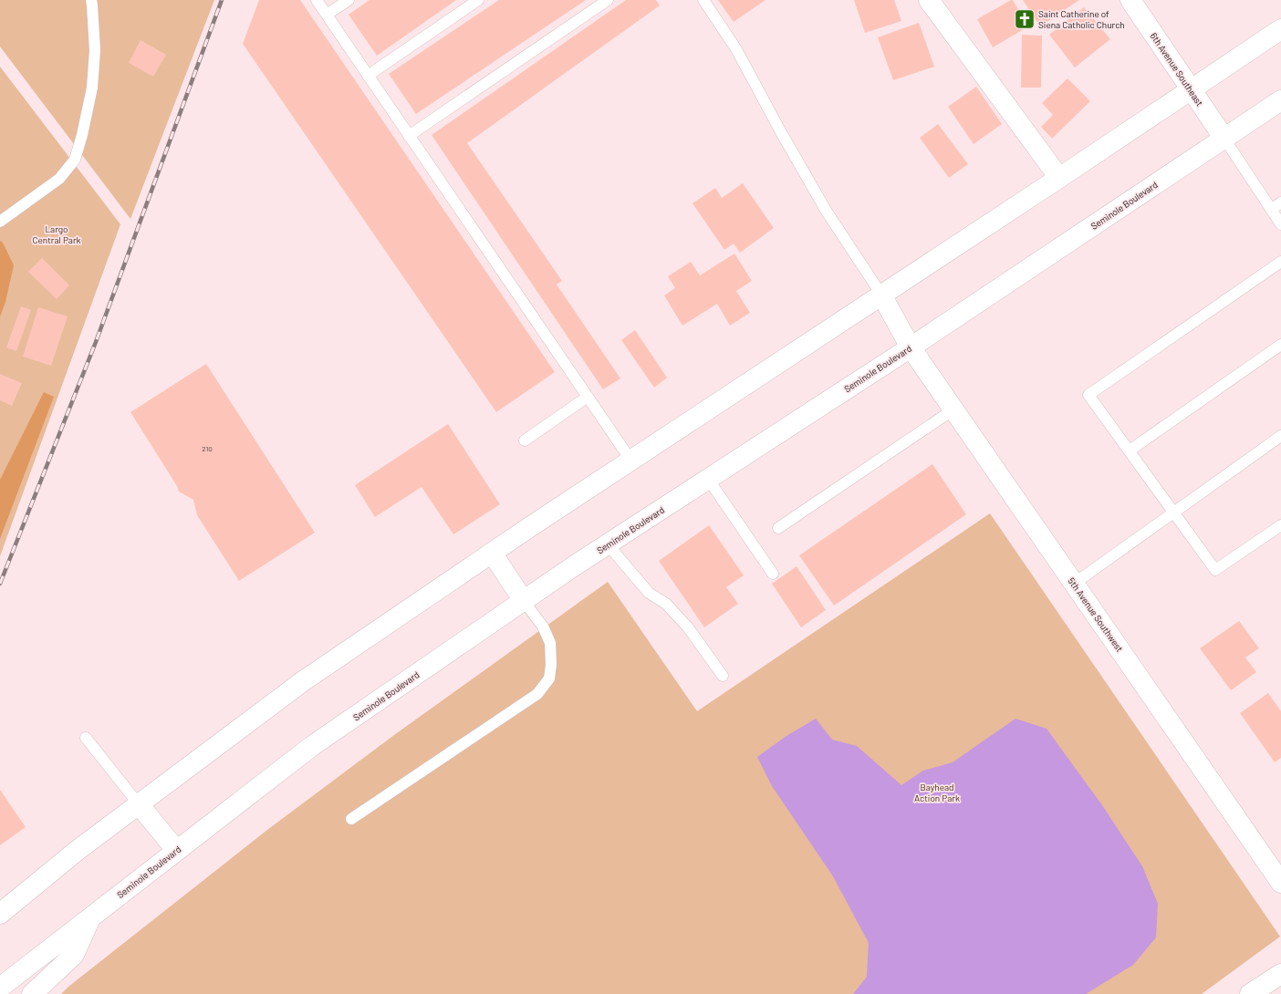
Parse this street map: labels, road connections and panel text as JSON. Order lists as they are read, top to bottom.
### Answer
{
  "streets": {
    "main road": ["6th Avenue Southeast", "Seminole Boulevard", "5th Avenue Southwest"]
  },
  "crossings": [
    ["6th Avenue Southeast", "Seminole Boulevard"],
    ["Seminole Boulevard", "5th Avenue Southwest"]
  ],
  "parks": ["Largo Central Park", "Bayhead Action Park"],
  "places": {
    "church": ["Saint Catherine of Siena Catholic Church"]
  },
  "house_numbers": ["210"]
}
